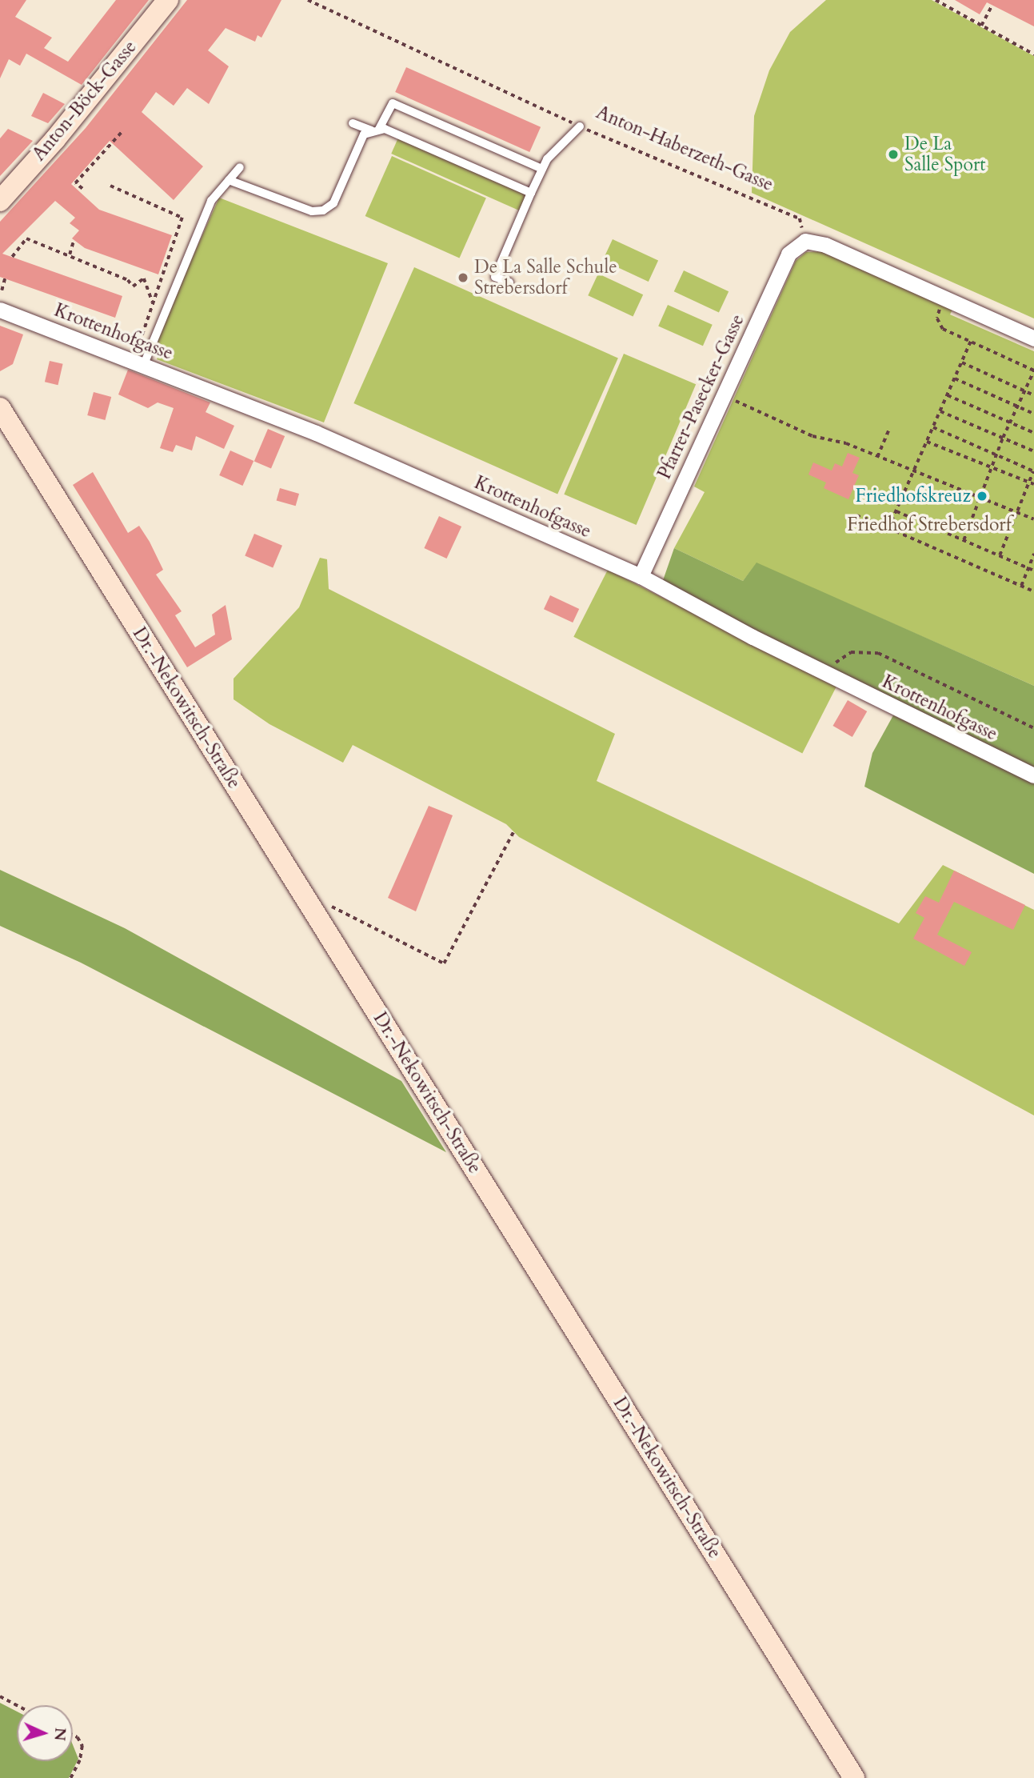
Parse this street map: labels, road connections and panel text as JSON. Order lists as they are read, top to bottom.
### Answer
{
  "streets": {
    "main road": ["Anton-Böck-Gasse", "Dr.-Nekowitsch-Straße"],
    "street": ["Krottenhofgasse", "Pfarrer-Pasecker-Gasse"],
    "path": ["Anton-Haberzeth-Gasse"]
  },
  "crossings": [
    ["Anton-Haberzeth-Gasse", "Pfarrer-Pasecker-Gasse"],
    ["Krottenhofgasse", "Pfarrer-Pasecker-Gasse"]
  ],
  "parks": ["Friedhof Strebersdorf"],
  "places": ["De La Salle Sport", "De La Salle Schule Strebersdorf", "Friedhofskreuz"],
  "north": "right"
}
